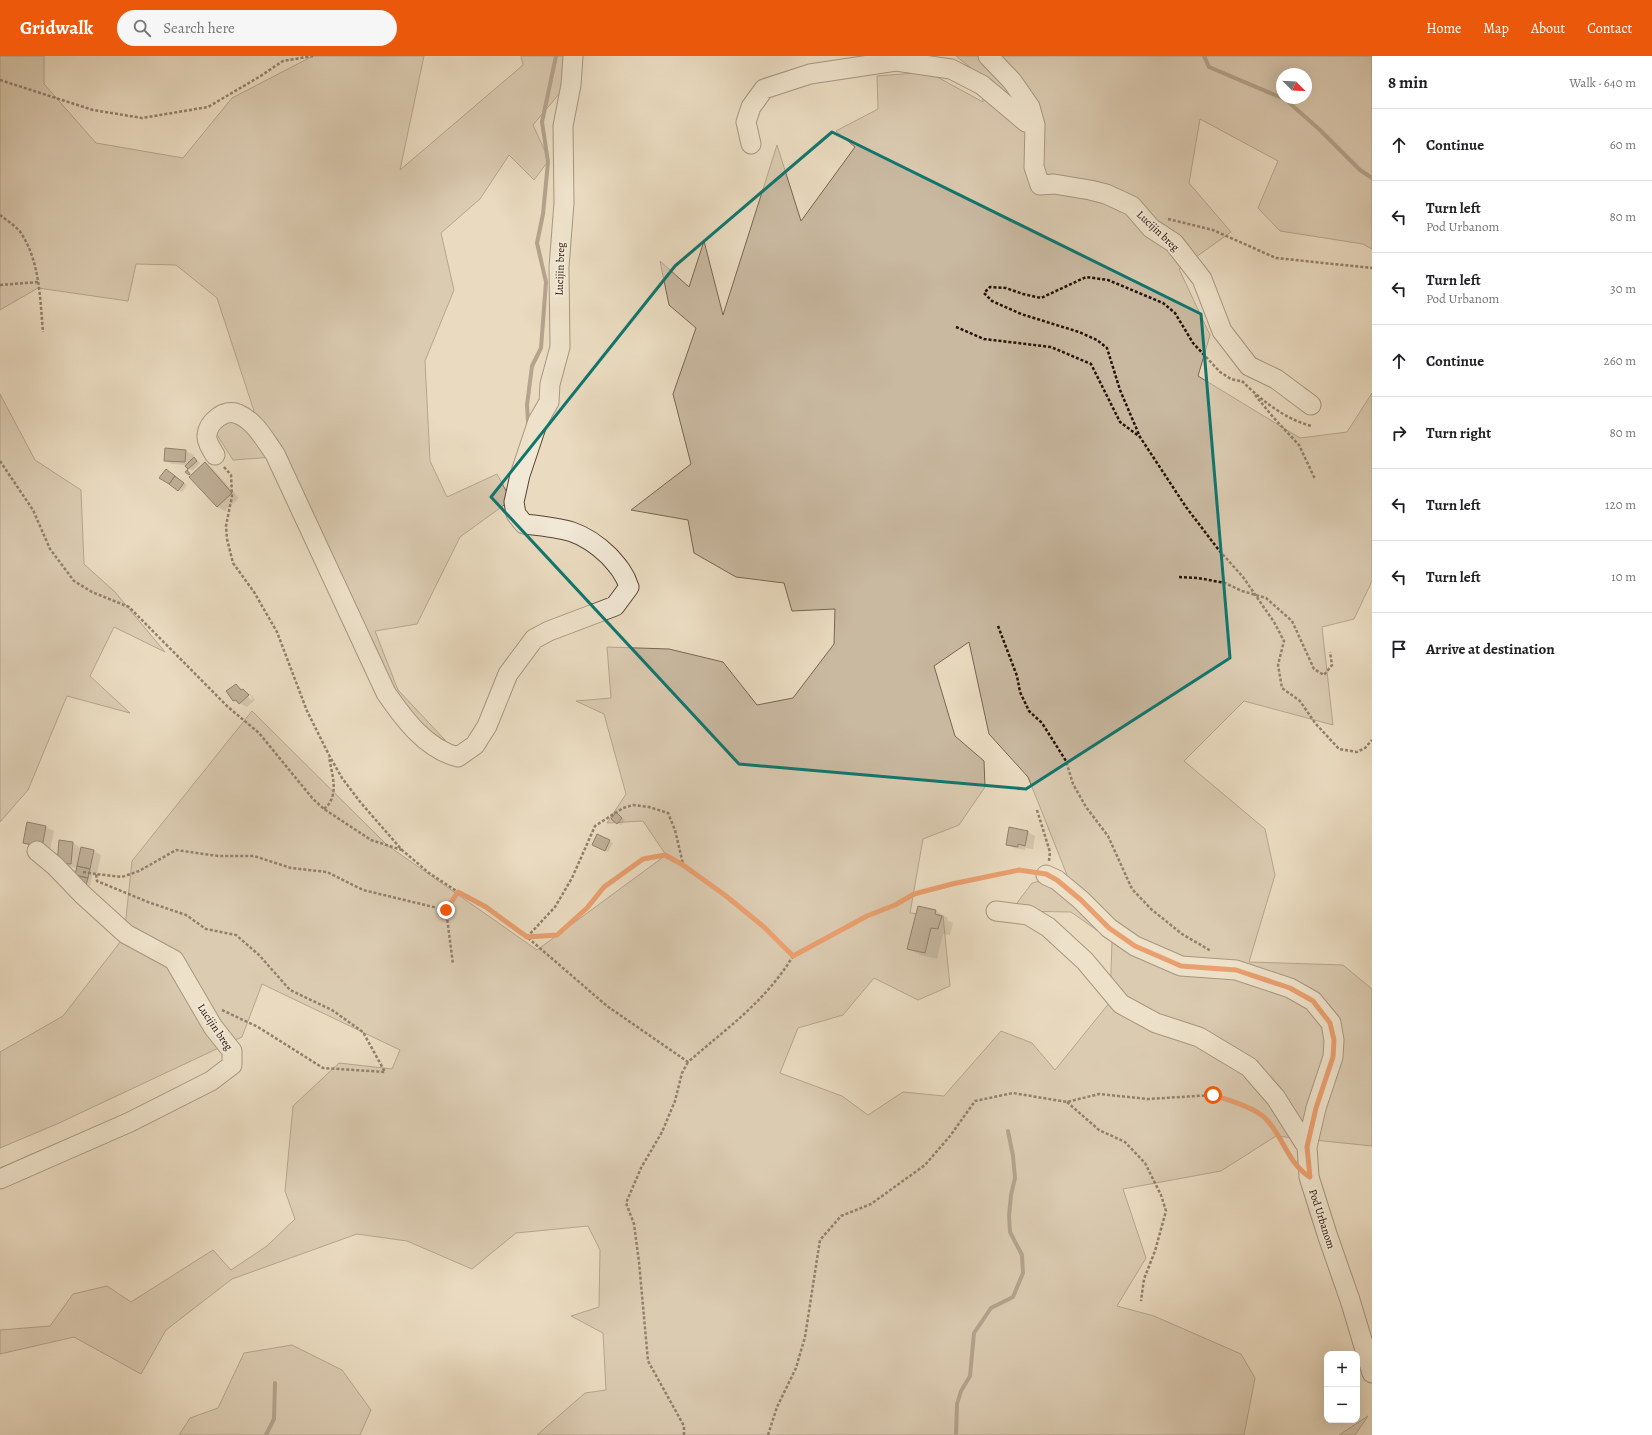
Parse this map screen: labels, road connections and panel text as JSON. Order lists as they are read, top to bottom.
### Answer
{
  "streets": {
    "street": ["Lucijin breg", "Pod Urbanom"]
  },
  "north": "bottom right",
  "page": {
    "header": "Gridwalk",
    "search": "Search here",
    "nav": [
      "Home",
      "Map",
      "About",
      "Contact"
    ],
    "heading": ["8 min", "Walk · 640 m"],
    "list": [
      ["Continue", "60 m"],
      ["Turn left", "Pod Urbanom", "80 m"],
      ["Turn left", "Pod Urbanom", "30 m"],
      ["Continue", "260 m"],
      ["Turn right", "80 m"],
      ["Turn left", "120 m"],
      ["Turn left", "10 m"],
      "Arrive at destination"
    ],
    "map_buttons": ["+", "−"]
  }
}
